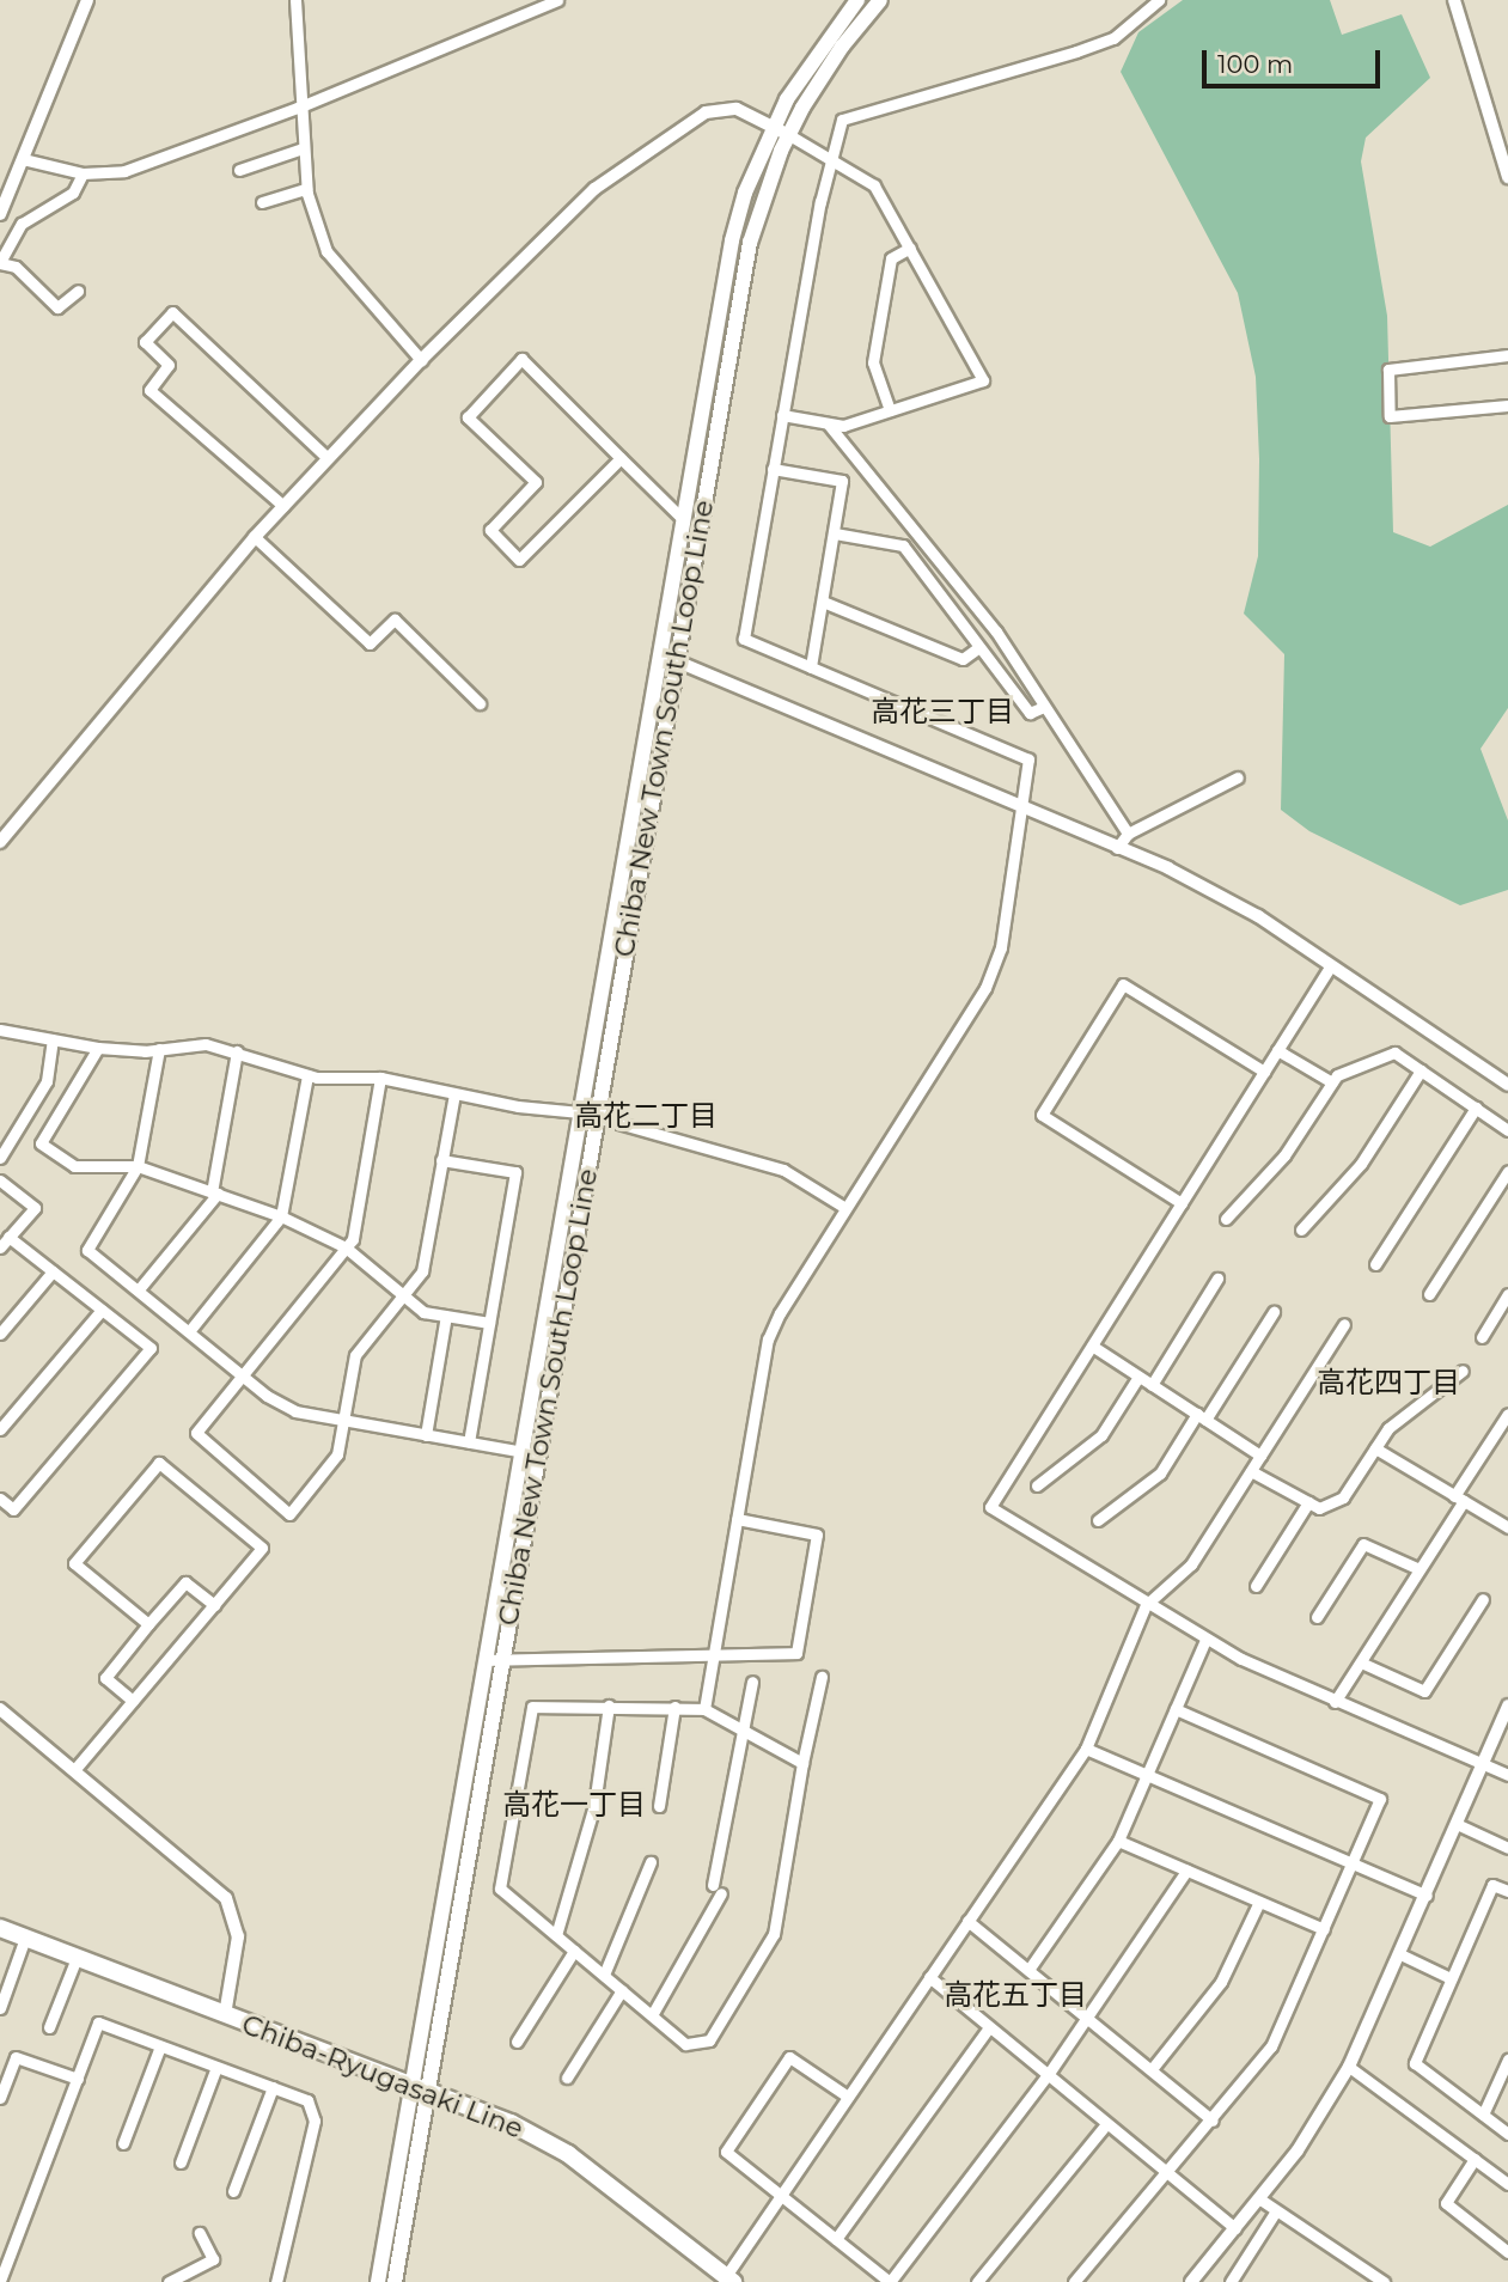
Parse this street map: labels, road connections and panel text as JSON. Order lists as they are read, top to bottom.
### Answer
{
  "streets": {
    "main road": ["Chiba New Town South Loop Line", "Chiba-Ryugasaki Line"]
  },
  "crossings": [
    ["Chiba New Town South Loop Line", "Chiba-Ryugasaki Line"]
  ],
  "districts": [
    "高花三丁目",
    "高花二丁目",
    "高花四丁目",
    "高花一丁目",
    "高花五丁目"
  ],
  "scale_bar": "100 m"
}
